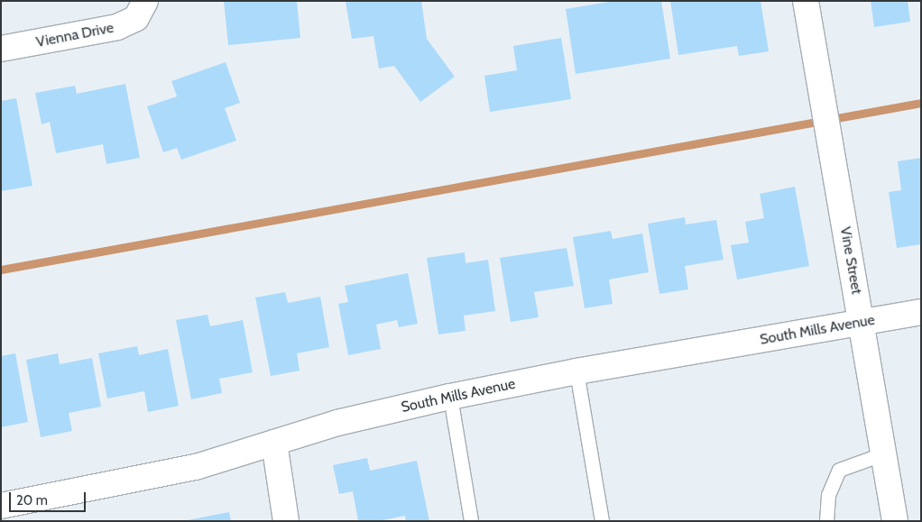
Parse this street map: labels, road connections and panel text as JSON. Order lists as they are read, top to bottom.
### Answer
{
  "streets": {
    "street": ["Vienna Drive", "Vine Street", "South Mills Avenue"]
  },
  "crossings": [
    ["Vine Street", "South Mills Avenue"]
  ],
  "scale_bar": "20 m"
}
